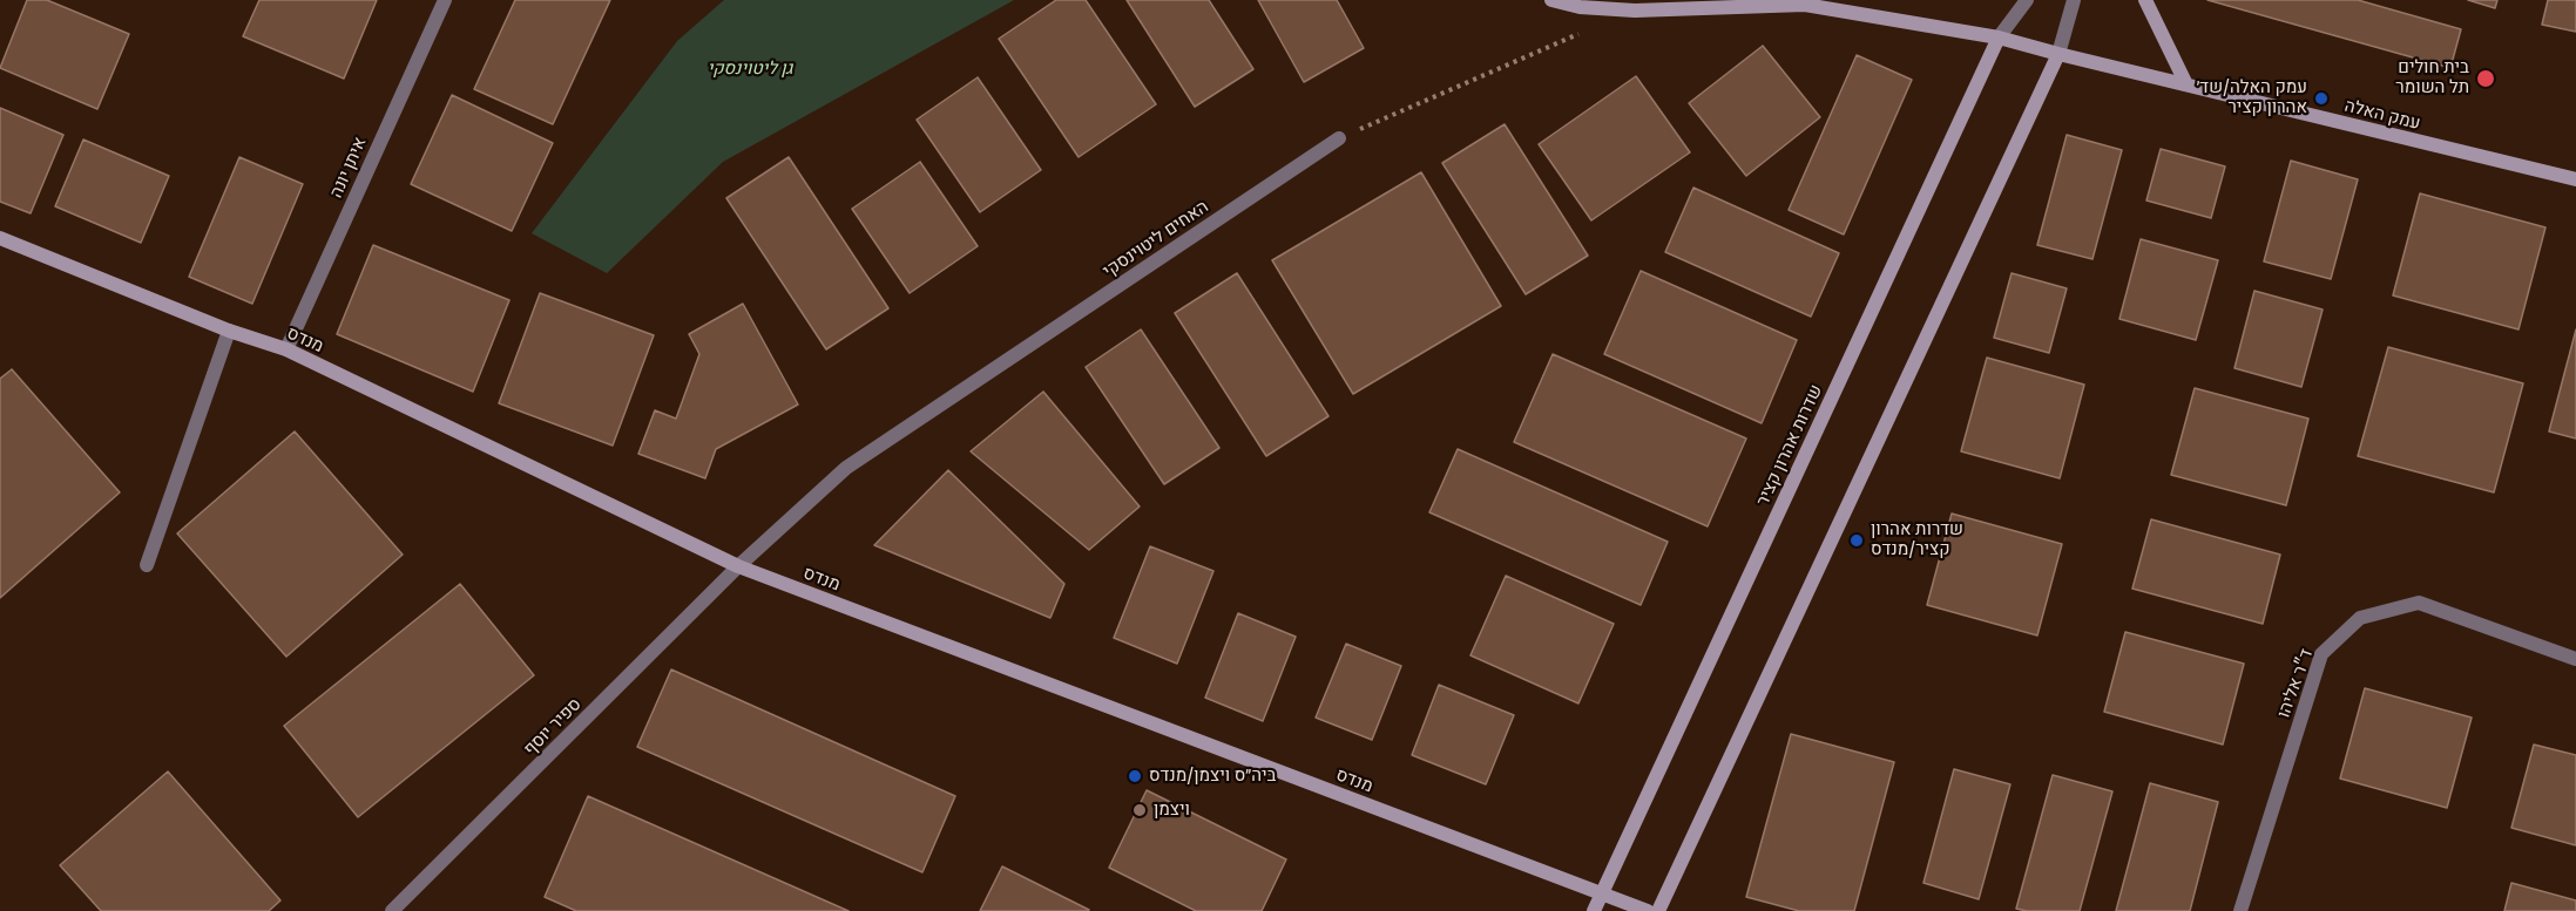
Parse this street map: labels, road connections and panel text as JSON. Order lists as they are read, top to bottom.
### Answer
{
  "streets": {
    "street": [
      "עמק האלה",
      "איתן יונה",
      "האחים ליטוינסקי",
      "מנדס",
      "שדרות אהרון קציר",
      "ד\"ר אליהו",
      "ספיר יוסף"
    ]
  },
  "crossings": [
    ["עמק האלה", "שדרות אהרון קציר"],
    ["איתן יונה", "מנדס"],
    ["האחים ליטוינסקי", "מנדס"],
    ["האחים ליטוינסקי", "ספיר יוסף"],
    ["מנדס", "שדרות אהרון קציר"],
    ["מנדס", "ספיר יוסף"]
  ],
  "parks": ["גן ליטוינסקי"],
  "places": [
    "בית חולים תל השומר",
    "עמק האלה/שד׳ אהרון קציר",
    "שדרות אהרון קציר/מנדס",
    "ביה״ס ויצמן/מנדס",
    "ויצמן"
  ]
}
